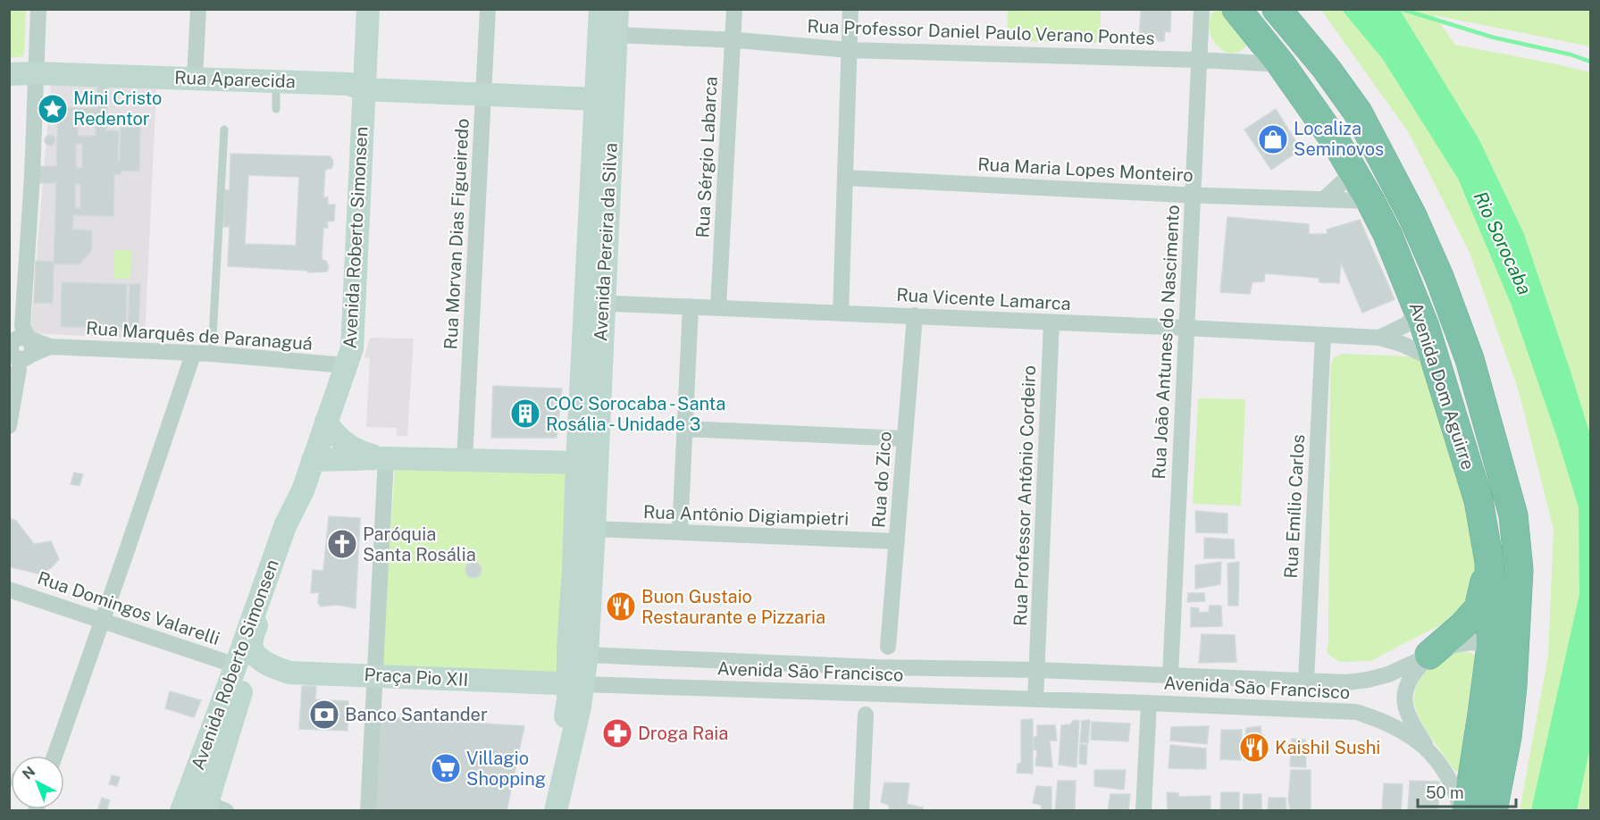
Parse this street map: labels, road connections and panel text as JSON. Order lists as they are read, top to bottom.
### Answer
{
  "streets": {
    "highway": ["Avenida Dom Aguirre"],
    "main road": [
      "Rua Aparecida",
      "Avenida Roberto Simonsen",
      "Avenida Pereira da Silva",
      "Praça Pio XII"
    ],
    "street": [
      "Rua Professor Daniel Paulo Verano Pontes",
      "Rua Sérgio Labarca",
      "Rua Maria Lopes Monteiro",
      "Rua Morvan Dias Figueiredo",
      "Rua Vicente Lamarca",
      "Rua Marquês de Paranaguá",
      "Rua João Antunes do Nascimento",
      "Rua do Zico",
      "Rua Professor Antônio Cordeiro",
      "Rua Emílio Carlos",
      "Rua Antônio Digiampietri",
      "Rua Domingos Valarelli",
      "Avenida São Francisco"
    ]
  },
  "crossings": [
    ["Rua Professor Daniel Paulo Verano Pontes", "Rua Sérgio Labarca"],
    ["Rua Professor Daniel Paulo Verano Pontes", "Avenida Pereira da Silva"],
    ["Rua Professor Daniel Paulo Verano Pontes", "Rua João Antunes do Nascimento"],
    ["Rua Professor Daniel Paulo Verano Pontes", "Avenida Dom Aguirre"],
    ["Rua Aparecida", "Rua Morvan Dias Figueiredo"],
    ["Rua Aparecida", "Avenida Roberto Simonsen"],
    ["Rua Aparecida", "Avenida Pereira da Silva"],
    ["Rua Sérgio Labarca", "Rua Vicente Lamarca"],
    ["Rua Maria Lopes Monteiro", "Rua João Antunes do Nascimento"],
    ["Rua Maria Lopes Monteiro", "Avenida Dom Aguirre"],
    ["Avenida Roberto Simonsen", "Rua Marquês de Paranaguá"],
    ["Avenida Roberto Simonsen", "Rua Domingos Valarelli"],
    ["Avenida Roberto Simonsen", "Praça Pio XII"],
    ["Avenida Pereira da Silva", "Rua Vicente Lamarca"],
    ["Avenida Pereira da Silva", "Rua Antônio Digiampietri"],
    ["Avenida Pereira da Silva", "Avenida São Francisco"],
    ["Avenida Pereira da Silva", "Praça Pio XII"],
    ["Rua Vicente Lamarca", "Rua João Antunes do Nascimento"],
    ["Rua Vicente Lamarca", "Avenida Dom Aguirre"],
    ["Rua Vicente Lamarca", "Rua do Zico"],
    ["Rua Vicente Lamarca", "Rua Professor Antônio Cordeiro"],
    ["Rua Vicente Lamarca", "Rua Emílio Carlos"],
    ["Rua João Antunes do Nascimento", "Avenida São Francisco"],
    ["Avenida Dom Aguirre", "Avenida São Francisco"],
    ["Rua do Zico", "Rua Antônio Digiampietri"],
    ["Rua do Zico", "Avenida São Francisco"],
    ["Rua Professor Antônio Cordeiro", "Avenida São Francisco"],
    ["Rua Emílio Carlos", "Avenida São Francisco"],
    ["Avenida São Francisco", "Praça Pio XII"]
  ],
  "water": ["Rio Sorocaba"],
  "places": {
    "place": ["Mini Cristo Redentor"],
    "shop": ["Localiza Seminovos"],
    "building": ["COC Sorocaba - Santa Rosália - Unidade 3"],
    "church": ["Paróquia Santa Rosália"],
    "restaurant": ["Buon Gustaio Restaurante e Pizzaria", "KaishiI Sushi"],
    "bank": ["Banco Santander"],
    "pharmacy": ["Droga Raia"],
    "supermarket": ["Villagio Shopping"]
  },
  "scale_bar": "50 m",
  "north": "top left"
}
